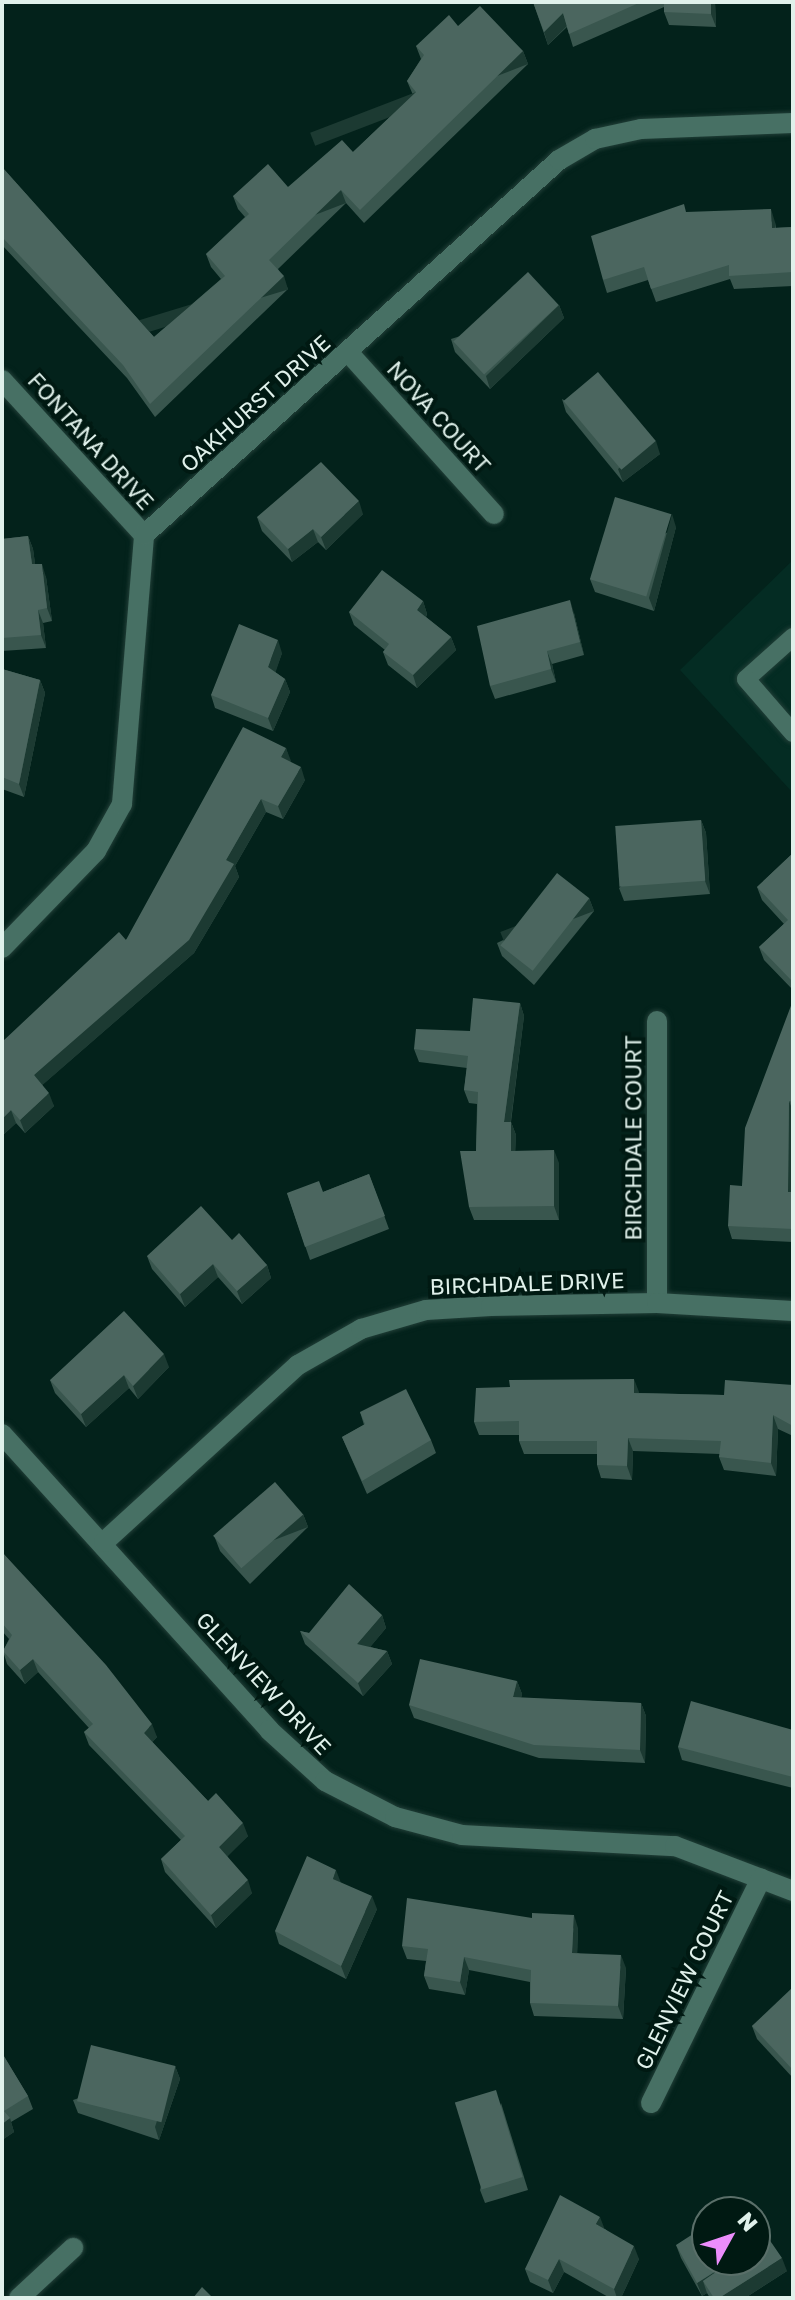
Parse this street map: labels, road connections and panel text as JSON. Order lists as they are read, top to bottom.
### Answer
{
  "streets": {
    "street": [
      "OAKHURST DRIVE",
      "NOVA COURT",
      "FONTANA DRIVE",
      "BIRCHDALE COURT",
      "BIRCHDALE DRIVE",
      "GLENVIEW DRIVE",
      "GLENVIEW COURT"
    ]
  },
  "crossings": [
    ["OAKHURST DRIVE", "NOVA COURT"],
    ["OAKHURST DRIVE", "FONTANA DRIVE"],
    ["BIRCHDALE COURT", "BIRCHDALE DRIVE"],
    ["BIRCHDALE DRIVE", "GLENVIEW DRIVE"],
    ["GLENVIEW DRIVE", "GLENVIEW COURT"]
  ],
  "north": "top right"
}
